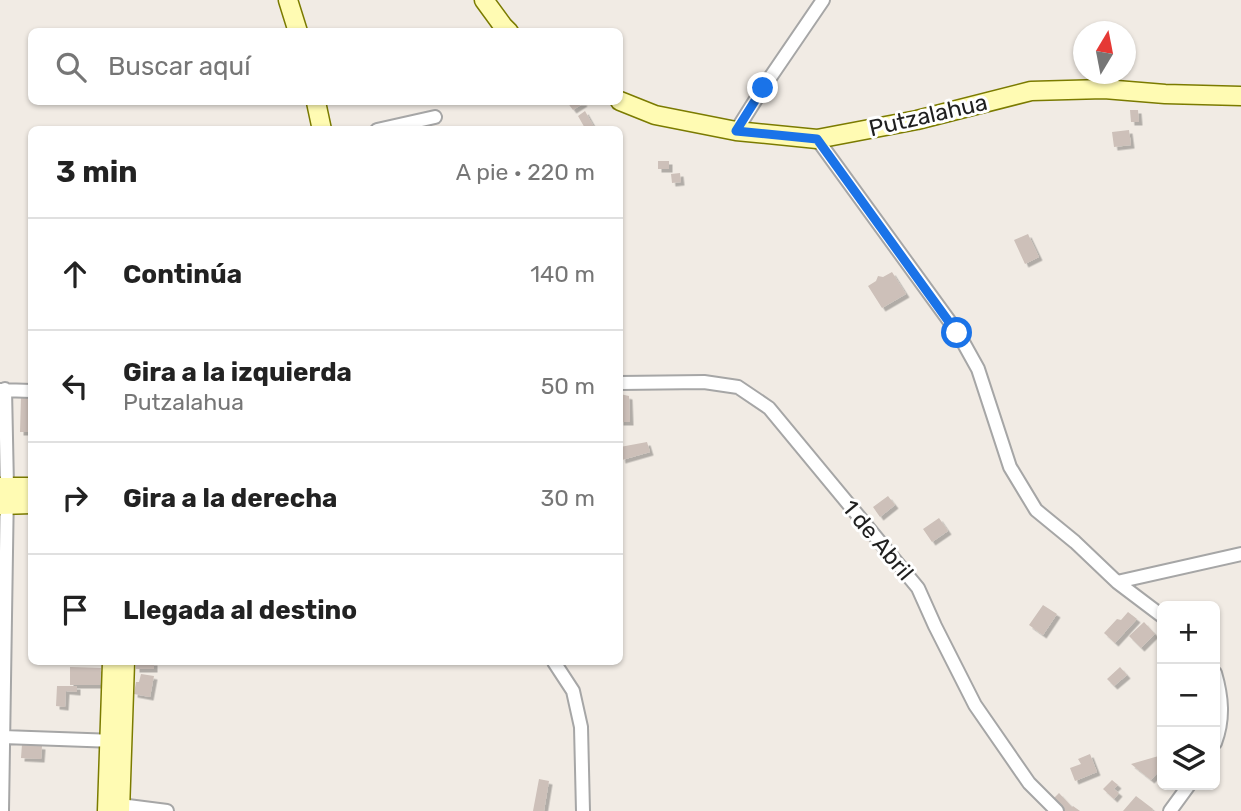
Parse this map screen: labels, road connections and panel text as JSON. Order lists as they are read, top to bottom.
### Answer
{
  "streets": {
    "street": ["Putzalahua", "1 de Abril"]
  },
  "north": "top",
  "page": {
    "search": "Buscar aquí",
    "heading": ["3 min", "A pie · 220 m"],
    "list": [
      ["Continúa", "140 m"],
      ["Gira a la izquierda", "Putzalahua", "50 m"],
      ["Gira a la derecha", "30 m"],
      "Llegada al destino"
    ],
    "map_buttons": ["+", "−"]
  }
}
